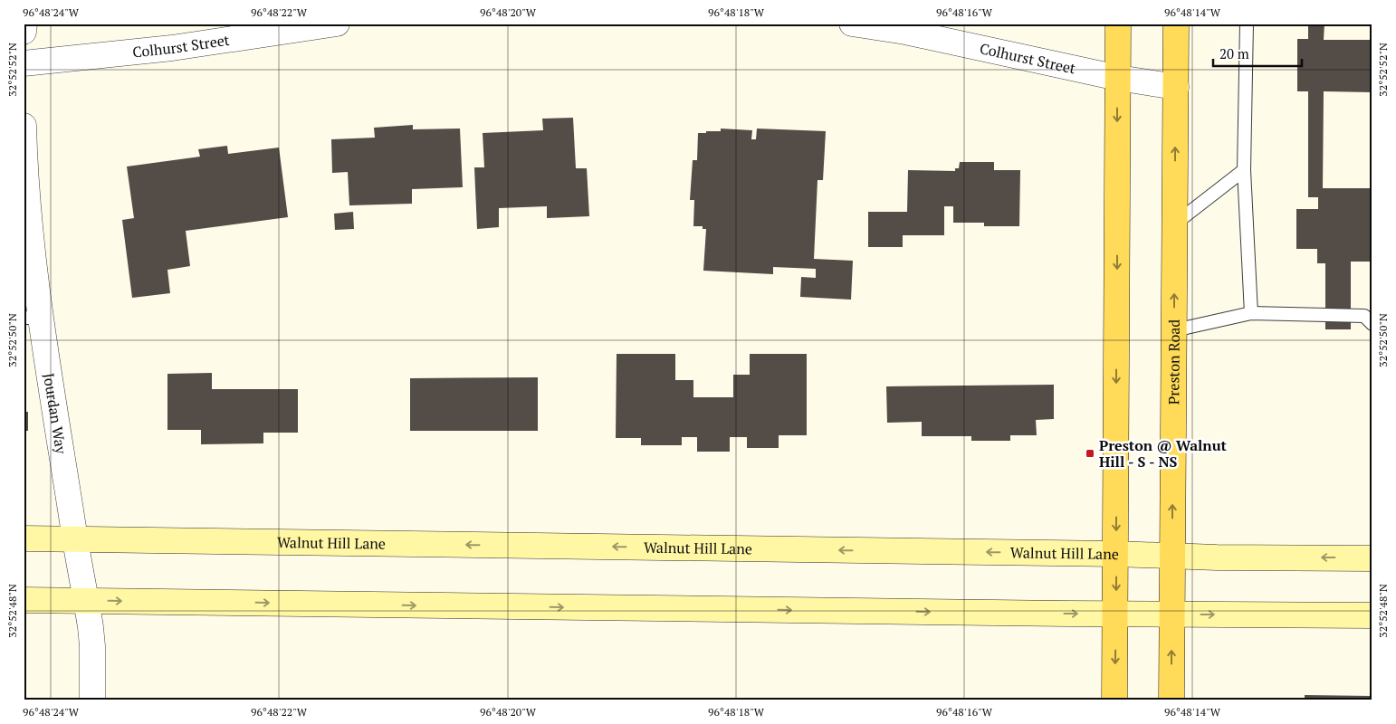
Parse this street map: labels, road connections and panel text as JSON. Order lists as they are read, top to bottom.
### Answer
{
  "streets": {
    "main road": ["Preston Road", "Walnut Hill Lane"],
    "street": ["Colhurst Street", "Jourdan Way"]
  },
  "crossings": [
    ["Colhurst Street", "Preston Road"],
    ["Preston Road", "Walnut Hill Lane"],
    ["Jourdan Way", "Walnut Hill Lane"]
  ],
  "places": {
    "transit": ["Preston @ Walnut Hill - S - NS"]
  },
  "scale_bar": "20 m",
  "coordinates": [
    "96°48'24\"W",
    "96°48'22\"W",
    "96°48'20\"W",
    "96°48'18\"W",
    "96°48'16\"W",
    "96°48'14\"W",
    "32°52'52\"N",
    "32°52'50\"N",
    "32°52'48\"N"
  ]
}
